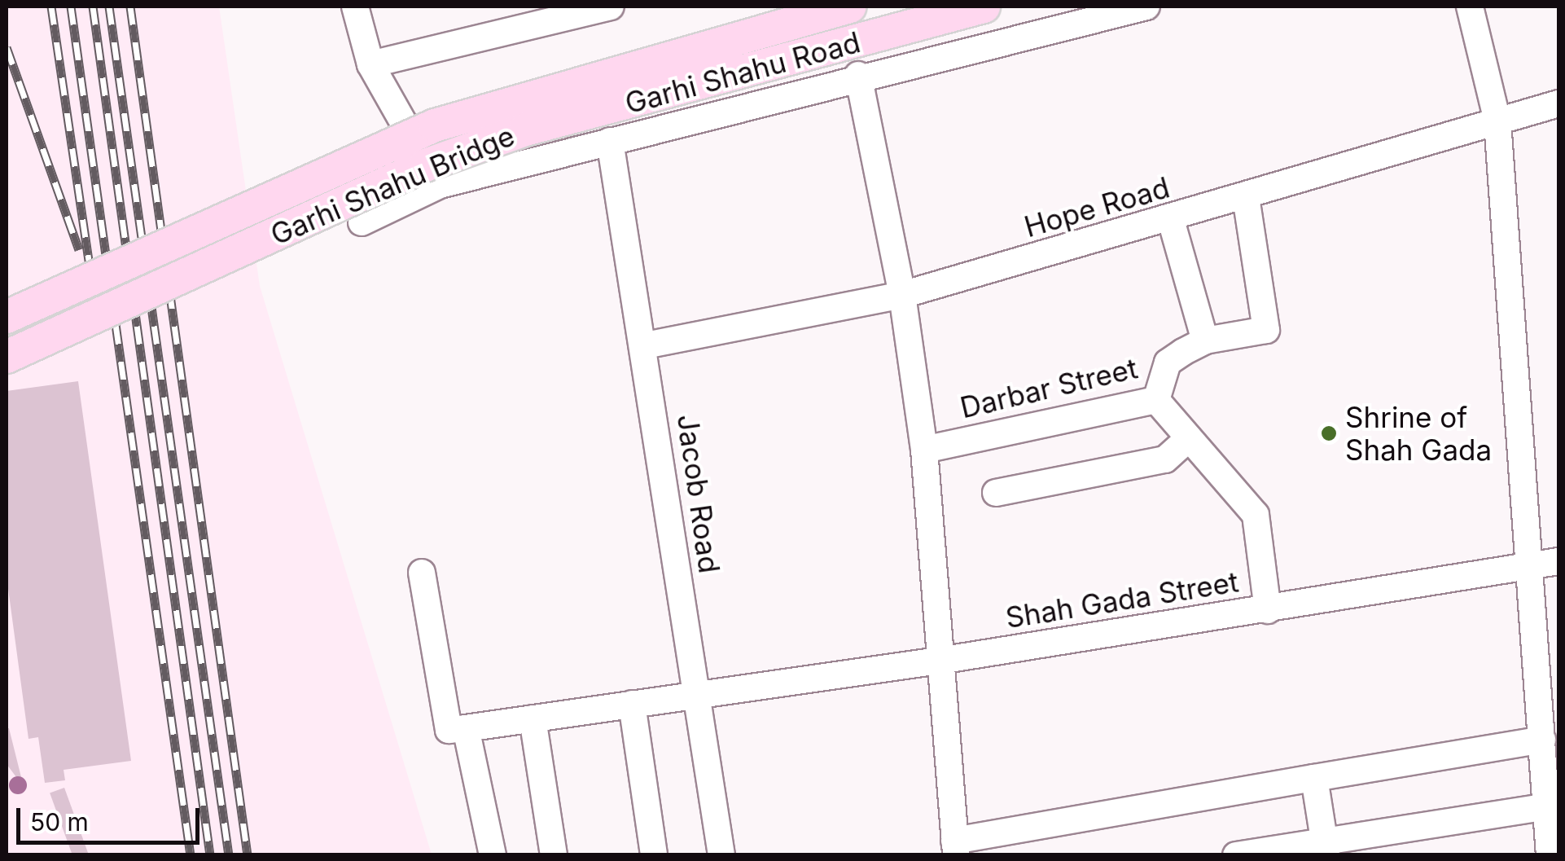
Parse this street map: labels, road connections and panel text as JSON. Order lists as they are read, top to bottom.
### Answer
{
  "streets": {
    "main road": ["Garhi Shahu Bridge"],
    "street": [
      "Garhi Shahu Road",
      "Hope Road",
      "Darbar Street",
      "Jacob Road",
      "Shah Gada Street"
    ]
  },
  "crossings": [
    ["Garhi Shahu Road", "Jacob Road"],
    ["Hope Road", "Darbar Street"],
    ["Hope Road", "Jacob Road"],
    ["Jacob Road", "Shah Gada Street"]
  ],
  "places": ["Shrine of Shah Gada"],
  "scale_bar": "50 m"
}
